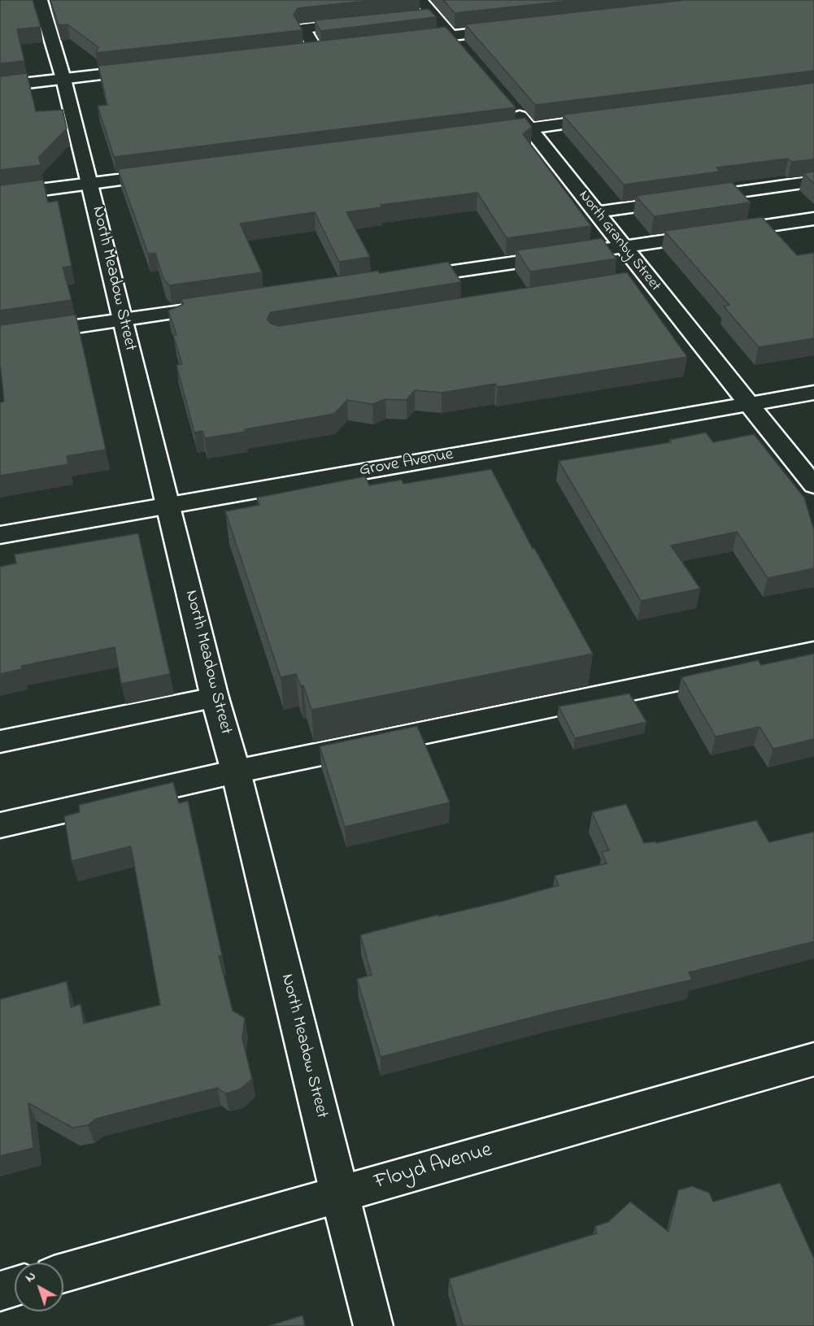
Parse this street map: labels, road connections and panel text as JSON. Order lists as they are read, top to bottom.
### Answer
{
  "streets": {
    "street": [
      "North Granby Street",
      "North Meadow Street",
      "Grove Avenue",
      "Floyd Avenue"
    ]
  },
  "crossings": [
    ["North Granby Street", "Grove Avenue"],
    ["North Meadow Street", "Grove Avenue"],
    ["North Meadow Street", "Floyd Avenue"]
  ],
  "north": "top left"
}
